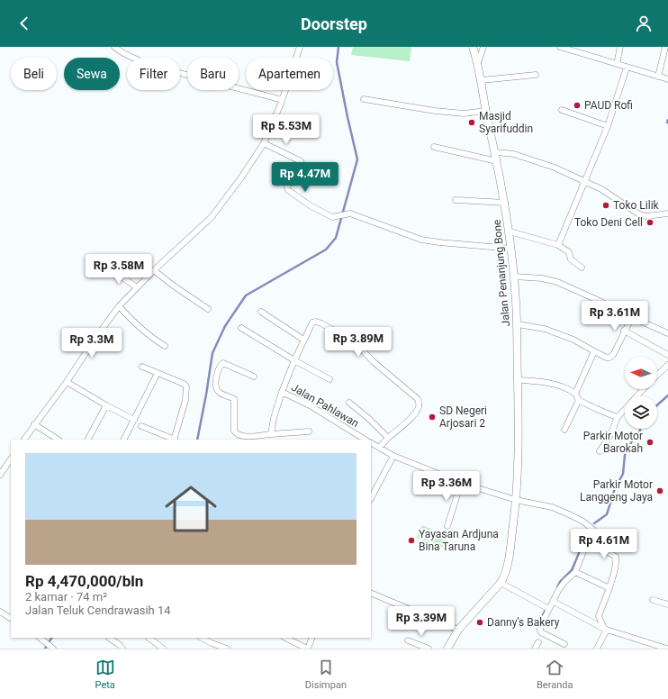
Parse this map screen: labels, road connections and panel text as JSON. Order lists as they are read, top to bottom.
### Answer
{
  "streets": {
    "street": ["Jalan Penanjung Bone", "Jalan Pahlawan"]
  },
  "places": [
    "PAUD Rofi",
    "Masjid Syarifuddin",
    "Toko Lilik",
    "Toko Deni Cell",
    "SD Negeri Arjosari 2",
    "Parkir Motor Barokah",
    "Parkir Motor Langgeng Jaya",
    "Yayasan Ardjuna Bina Taruna",
    "Danny's Bakery"
  ],
  "north": "left",
  "page": {
    "header": "Doorstep",
    "chip": [
      "Beli",
      "Sewa",
      "Filter",
      "Baru",
      "Apartemen"
    ],
    "price": [
      "Rp 5.53M",
      "Rp 4.47M",
      "Rp 3.58M",
      "Rp 3.61M",
      "Rp 3.89M",
      "Rp 3.3M",
      "Rp 3.36M",
      "Rp 4.61M",
      "Rp 3.39M"
    ],
    "list": [
      {
        "name": "Rp 4,470,000/bln",
        "note": "2 kamar · 74 m² · Jalan Teluk Cendrawasih 14"
      }
    ],
    "tabs": ["Peta", "Disimpan", "Beranda"]
  }
}
